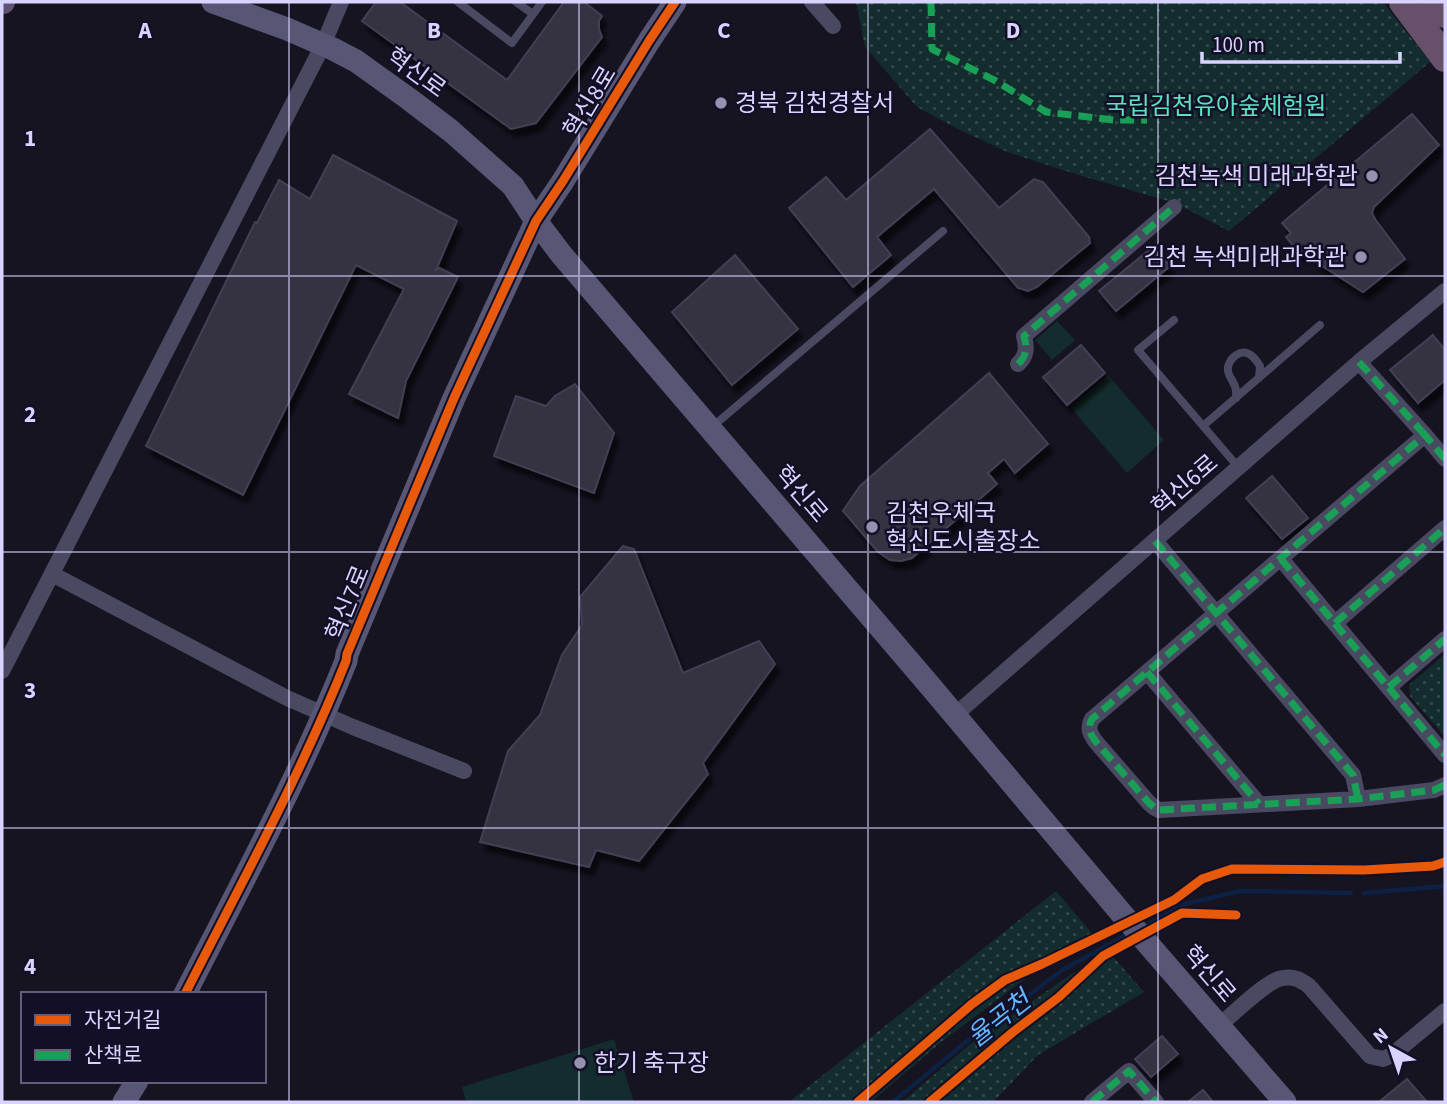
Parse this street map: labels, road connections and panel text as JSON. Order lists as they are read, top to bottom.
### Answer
{
  "streets": {
    "main road": ["혁신로", "혁신8로", "혁신7로"],
    "street": ["혁신6로"]
  },
  "crossings": [
    ["혁신로", "혁신8로"],
    ["혁신로", "혁신6로"],
    ["혁신로", "혁신7로"],
    ["혁신8로", "혁신7로"]
  ],
  "water": ["율곡천"],
  "parks": ["국립김천유아숲체험원"],
  "places": [
    "경북 김천경찰서",
    "김천녹색 미래과학관",
    "김천 녹색미래과학관",
    "김천우체국 혁신도시출장소",
    "한기 축구장"
  ],
  "legend": ["자전거길", "산책로"],
  "scale_bar": "100 m",
  "north": "top left",
  "grid": {
    "columns": [
      "A",
      "B",
      "C",
      "D"
    ],
    "rows": [
      "1",
      "2",
      "3",
      "4"
    ]
  }
}
